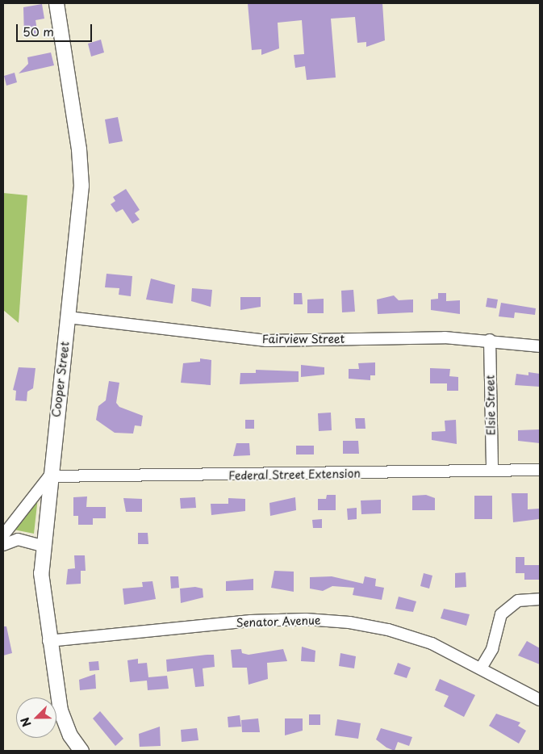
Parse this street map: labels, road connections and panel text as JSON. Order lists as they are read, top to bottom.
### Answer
{
  "streets": {
    "street": [
      "Fairview Street",
      "Cooper Street",
      "Elsie Street",
      "Federal Street Extension",
      "Senator Avenue"
    ]
  },
  "crossings": [
    ["Fairview Street", "Cooper Street"],
    ["Fairview Street", "Elsie Street"],
    ["Cooper Street", "Federal Street Extension"],
    ["Cooper Street", "Senator Avenue"],
    ["Elsie Street", "Federal Street Extension"]
  ],
  "scale_bar": "50 m",
  "north": "bottom left"
}
